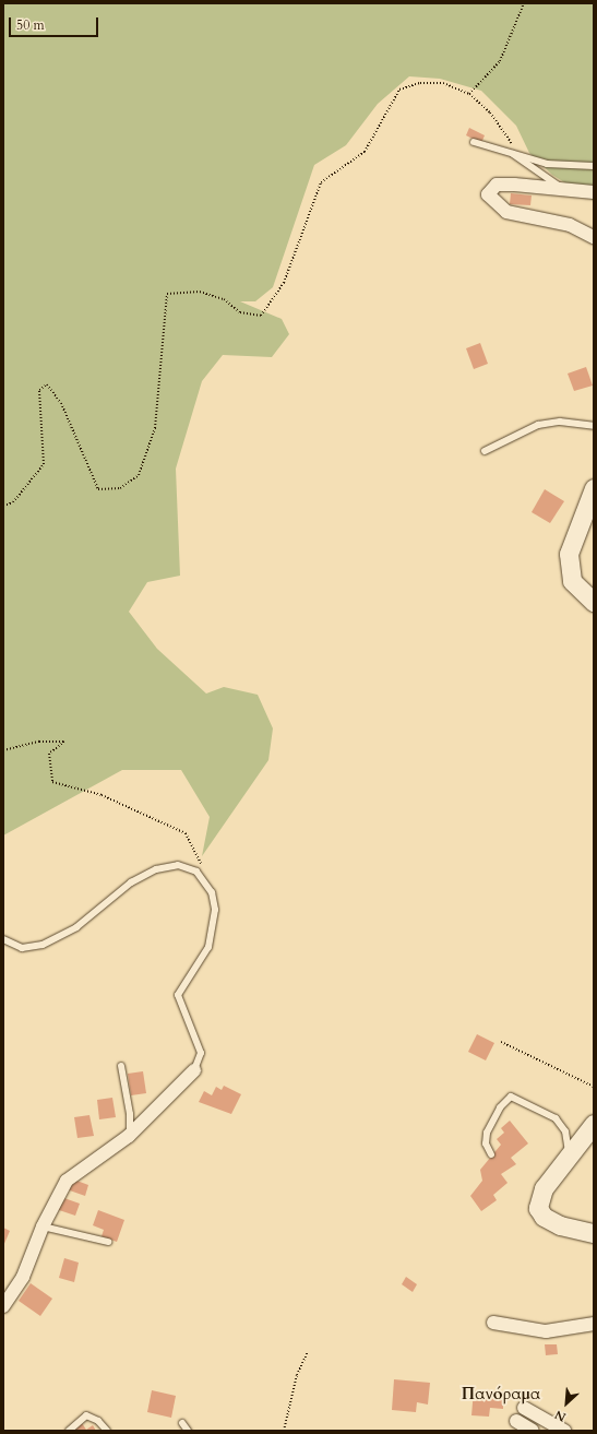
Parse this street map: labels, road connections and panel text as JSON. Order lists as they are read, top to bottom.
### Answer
{
  "districts": ["Πανόραμα"],
  "scale_bar": "50 m",
  "north": "bottom left"
}
